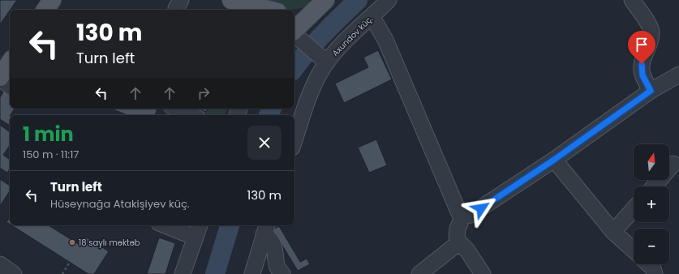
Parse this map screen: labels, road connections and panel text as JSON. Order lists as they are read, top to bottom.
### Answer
{
  "streets": {
    "street": ["Axundov küç."]
  },
  "places": ["18 saylı məktəb"],
  "north": "top",
  "page": {
    "turn": ["130 m", "Turn left"],
    "heading": ["1 min", "150 m · 11:17"],
    "map_buttons": ["+", "−"],
    "list": [
      {
        "name": "Turn left",
        "note": "Hüseynağa Atakişiyev küç.",
        "value": "130 m"
      }
    ]
  }
}
